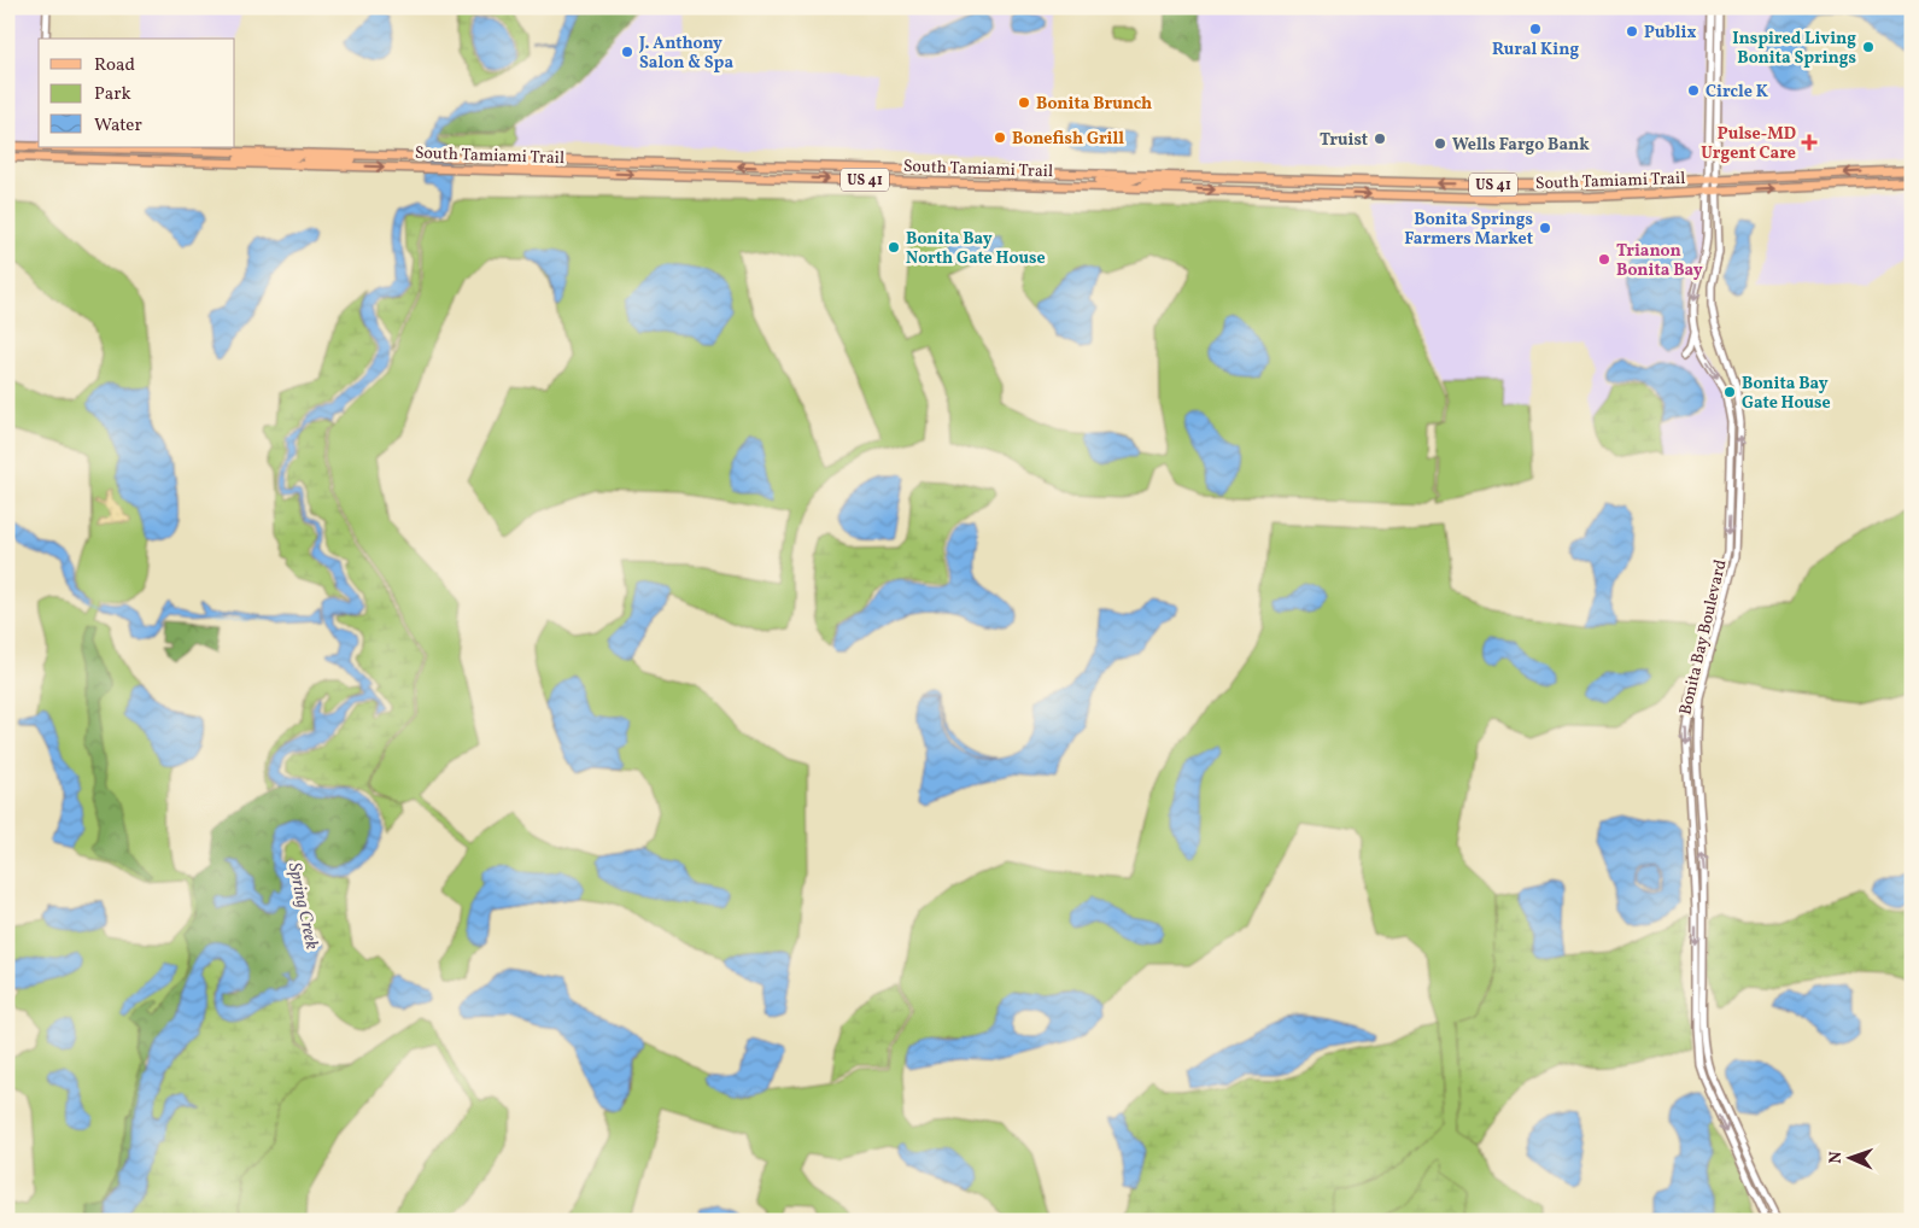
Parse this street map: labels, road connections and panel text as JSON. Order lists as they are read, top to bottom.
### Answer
{
  "streets": {
    "main road": ["South Tamiami Trail", "US 41"],
    "street": ["Bonita Bay Boulevard"]
  },
  "crossings": [
    ["South Tamiami Trail", "Bonita Bay Boulevard"]
  ],
  "water": ["Spring Creek"],
  "places": {
    "other": [
      "Rural King",
      "Publix",
      "Inspired Living Bonita Springs",
      "J. Anthony Salon & Spa",
      "Circle K",
      "Bonita Brunch",
      "Bonefish Grill",
      "Truist",
      "Wells Fargo Bank",
      "Bonita Springs Farmers Market",
      "Bonita Bay North Gate House",
      "Trianon Bonita Bay",
      "Bonita Bay Gate House"
    ],
    "health": ["Pulse-MD Urgent Care"]
  },
  "legend": ["Road", "Park", "Water"],
  "north": "left"
}
